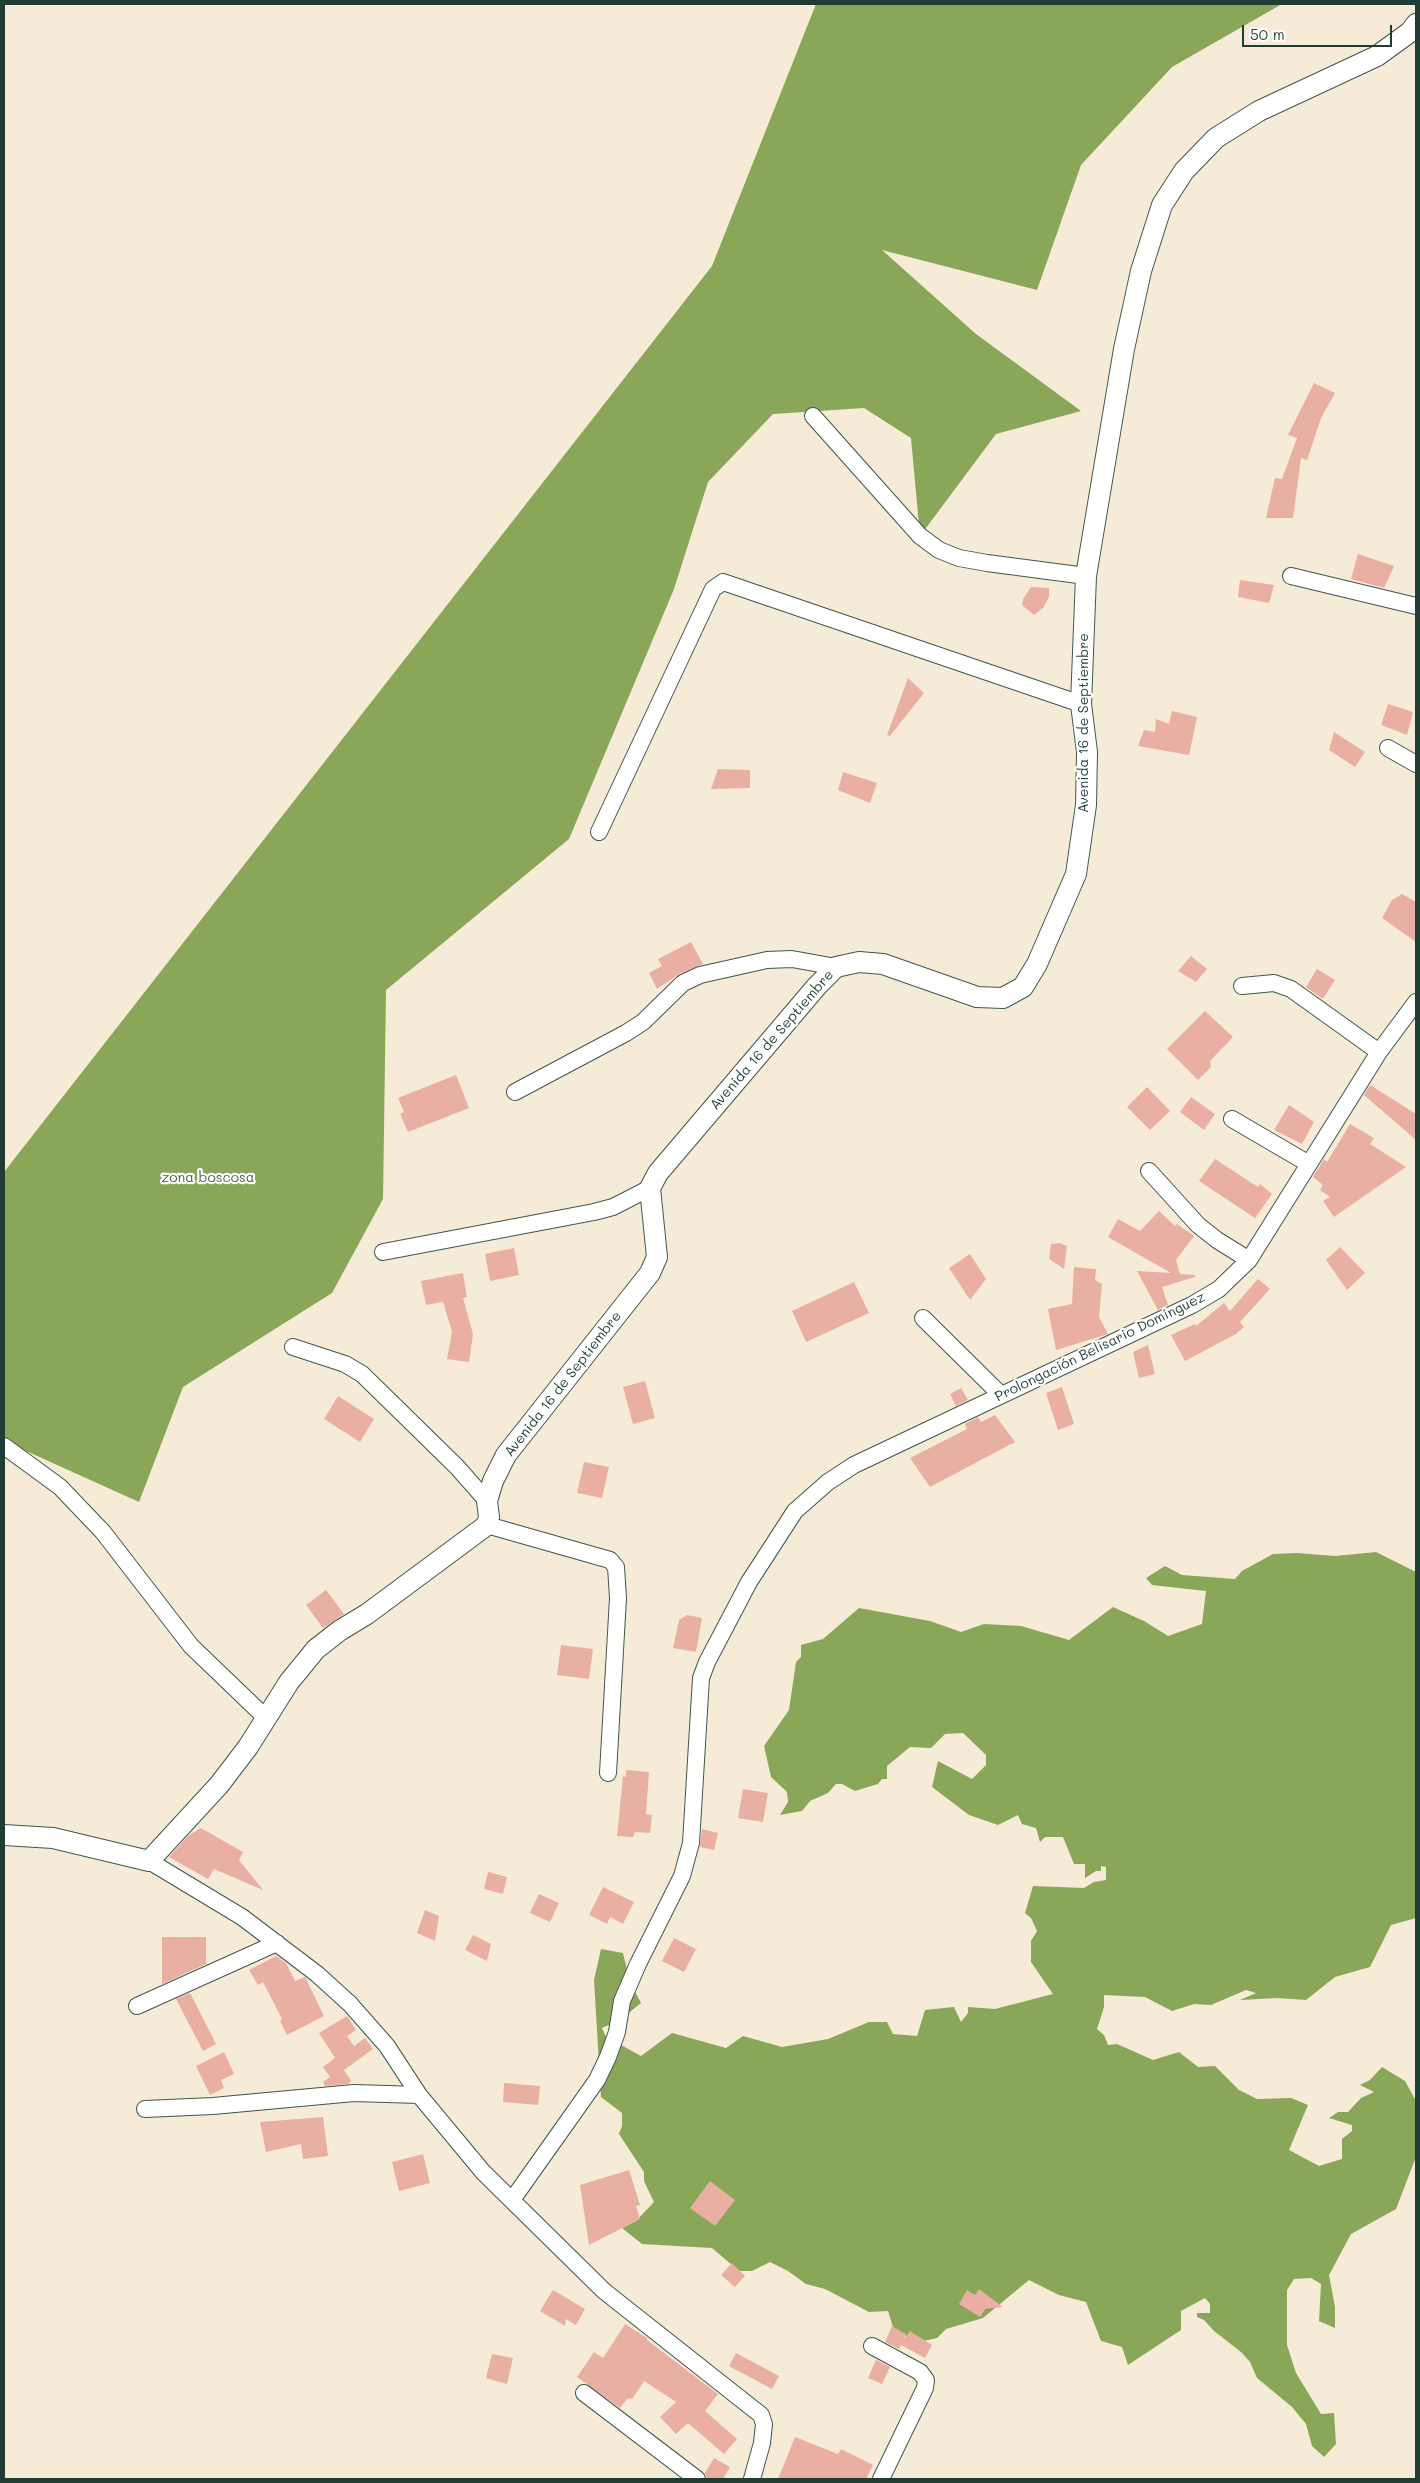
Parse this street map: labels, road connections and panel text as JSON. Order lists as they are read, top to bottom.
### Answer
{
  "streets": {
    "street": ["Avenida 16 de Septiembre", "Prolongación Belisario Domínguez"]
  },
  "parks": ["zona boscosa"],
  "scale_bar": "50 m"
}
